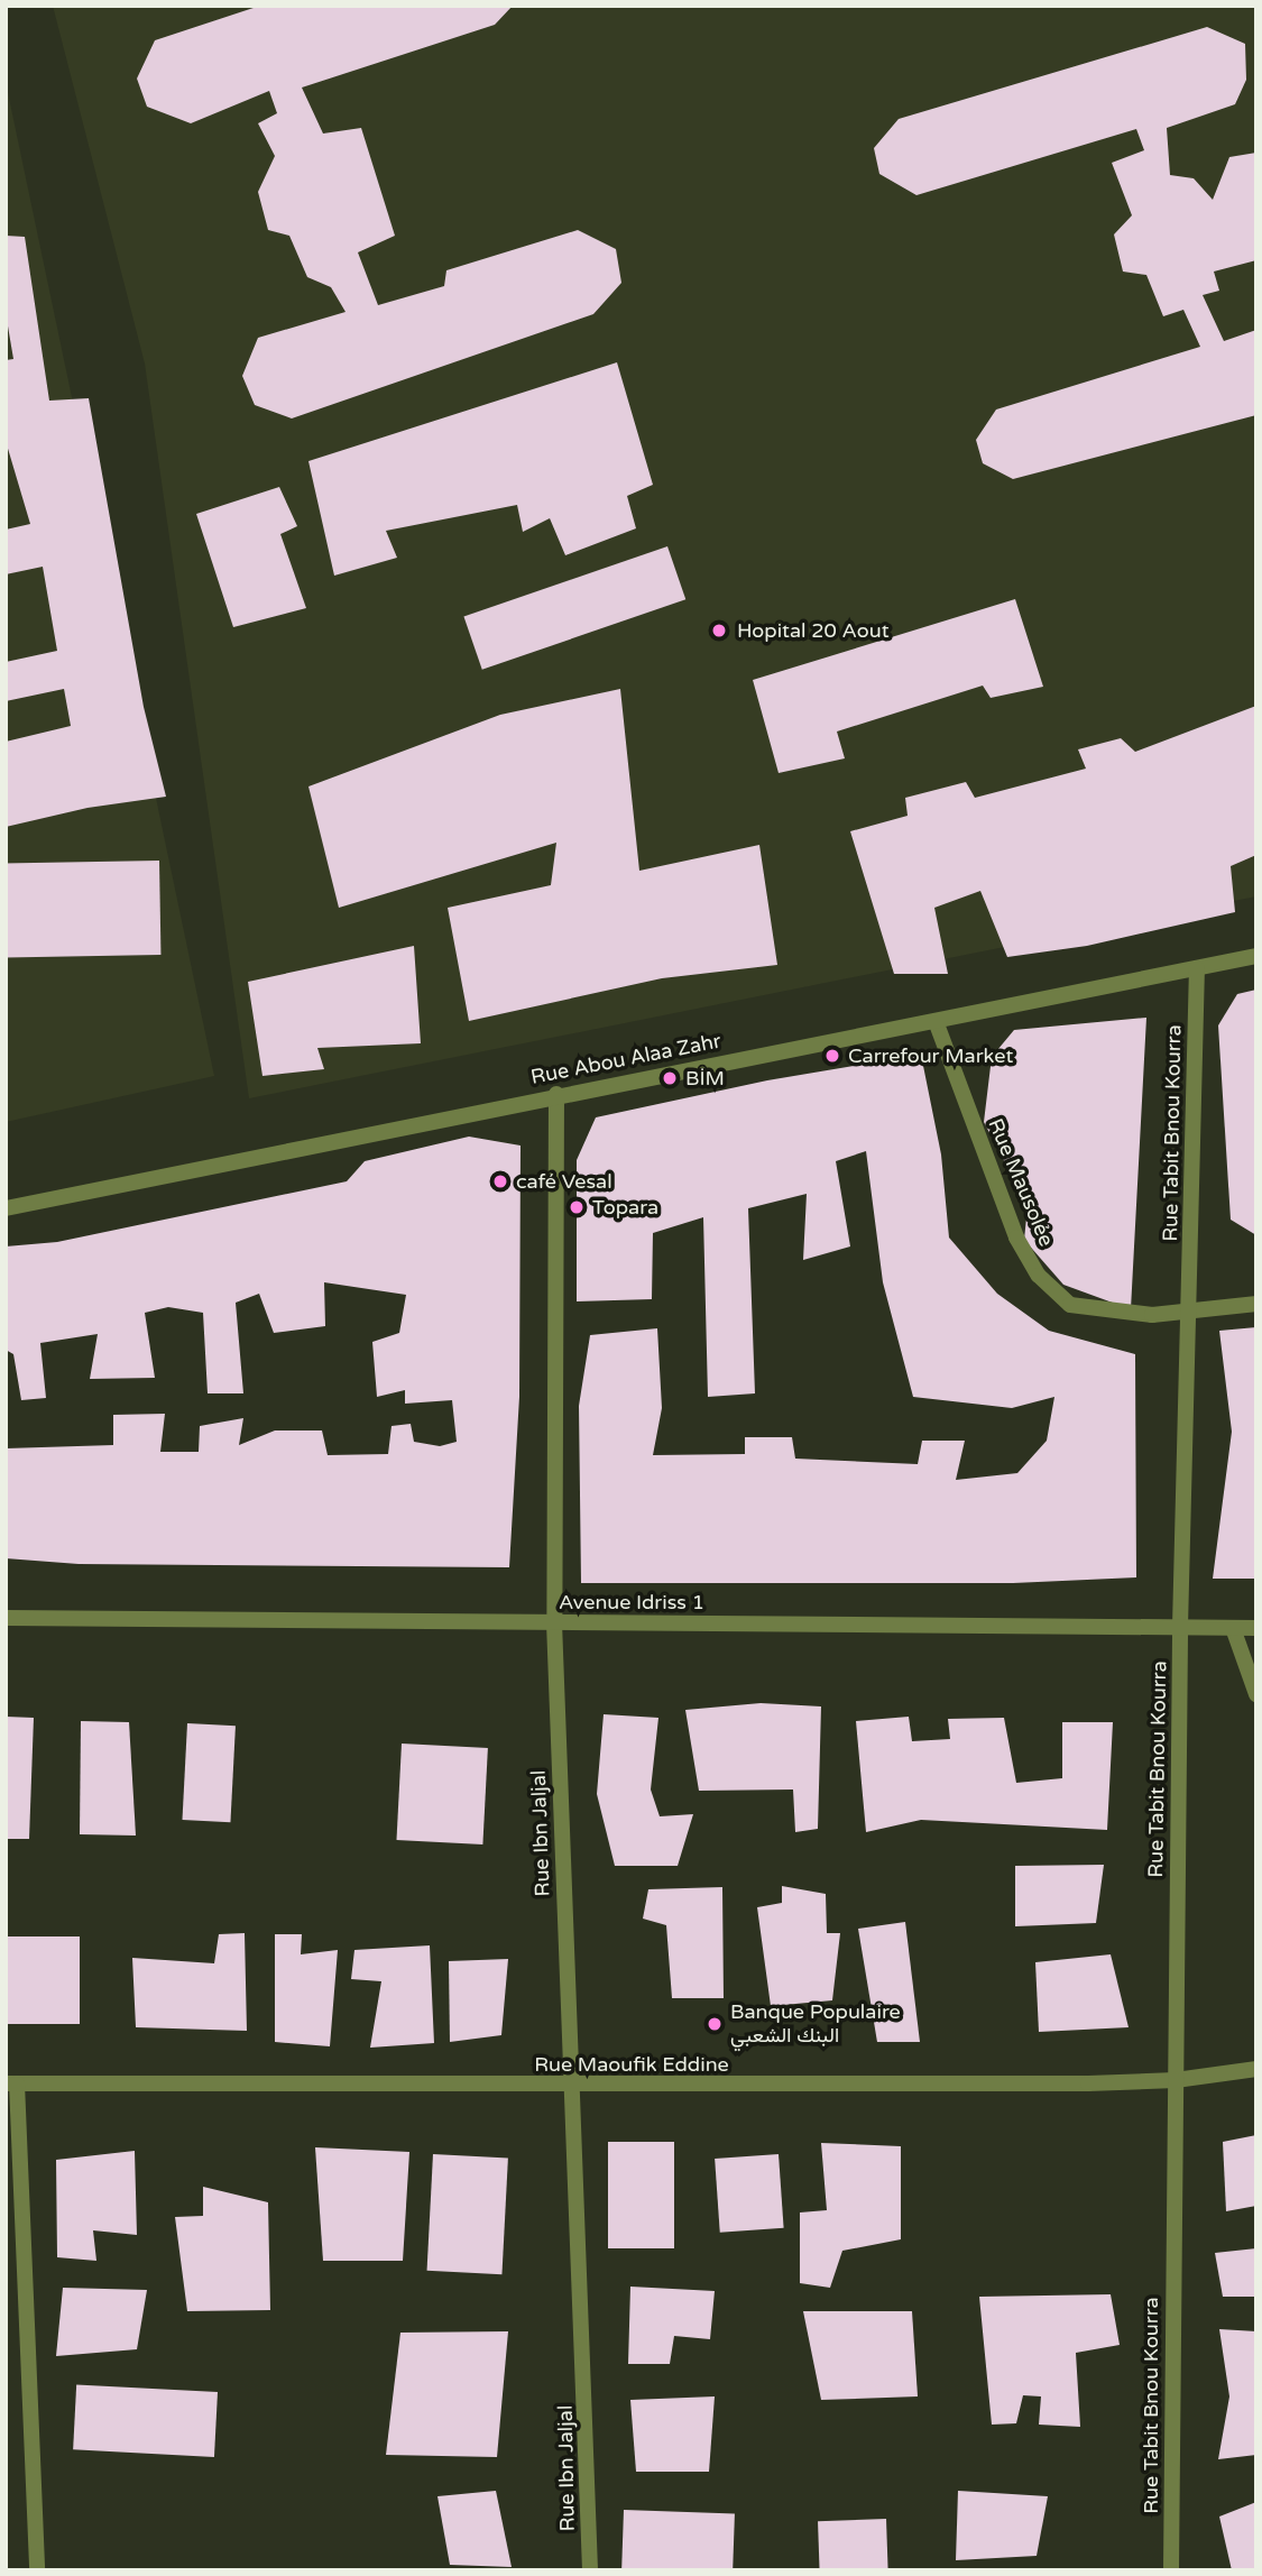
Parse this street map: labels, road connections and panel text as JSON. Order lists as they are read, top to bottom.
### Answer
{
  "streets": {
    "street": [
      "Rue Abou Alaa Zahr",
      "Rue Tabit Bnou Kourra",
      "Rue Mausolée",
      "Avenue Idriss 1",
      "Rue Ibn Jaljal",
      "Rue Maoufik Eddine"
    ]
  },
  "crossings": [
    ["Rue Abou Alaa Zahr", "Rue Tabit Bnou Kourra"],
    ["Rue Abou Alaa Zahr", "Rue Mausolée"],
    ["Rue Abou Alaa Zahr", "Rue Ibn Jaljal"],
    ["Rue Tabit Bnou Kourra", "Rue Mausolée"],
    ["Rue Tabit Bnou Kourra", "Avenue Idriss 1"],
    ["Rue Tabit Bnou Kourra", "Rue Maoufik Eddine"],
    ["Avenue Idriss 1", "Rue Ibn Jaljal"],
    ["Rue Ibn Jaljal", "Rue Maoufik Eddine"]
  ],
  "places": [
    "Hopital 20 Aout",
    "Carrefour Market",
    "BİM",
    "café Vesal",
    "Topara",
    "Banque Populaire البنك الشعبي"
  ]
}
